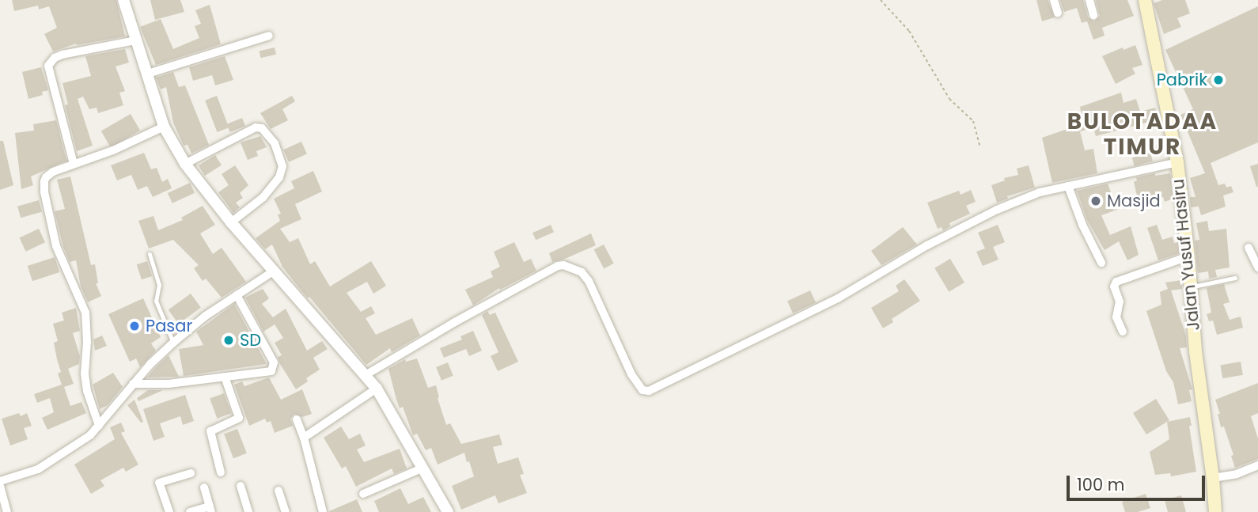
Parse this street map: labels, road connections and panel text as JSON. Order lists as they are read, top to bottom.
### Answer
{
  "streets": {
    "main road": ["Jalan Yusuf Hasiru"]
  },
  "districts": ["BULOTADAA TIMUR"],
  "places": [
    "Pabrik",
    "Masjid",
    "Pasar",
    "SD"
  ],
  "scale_bar": "100 m"
}
